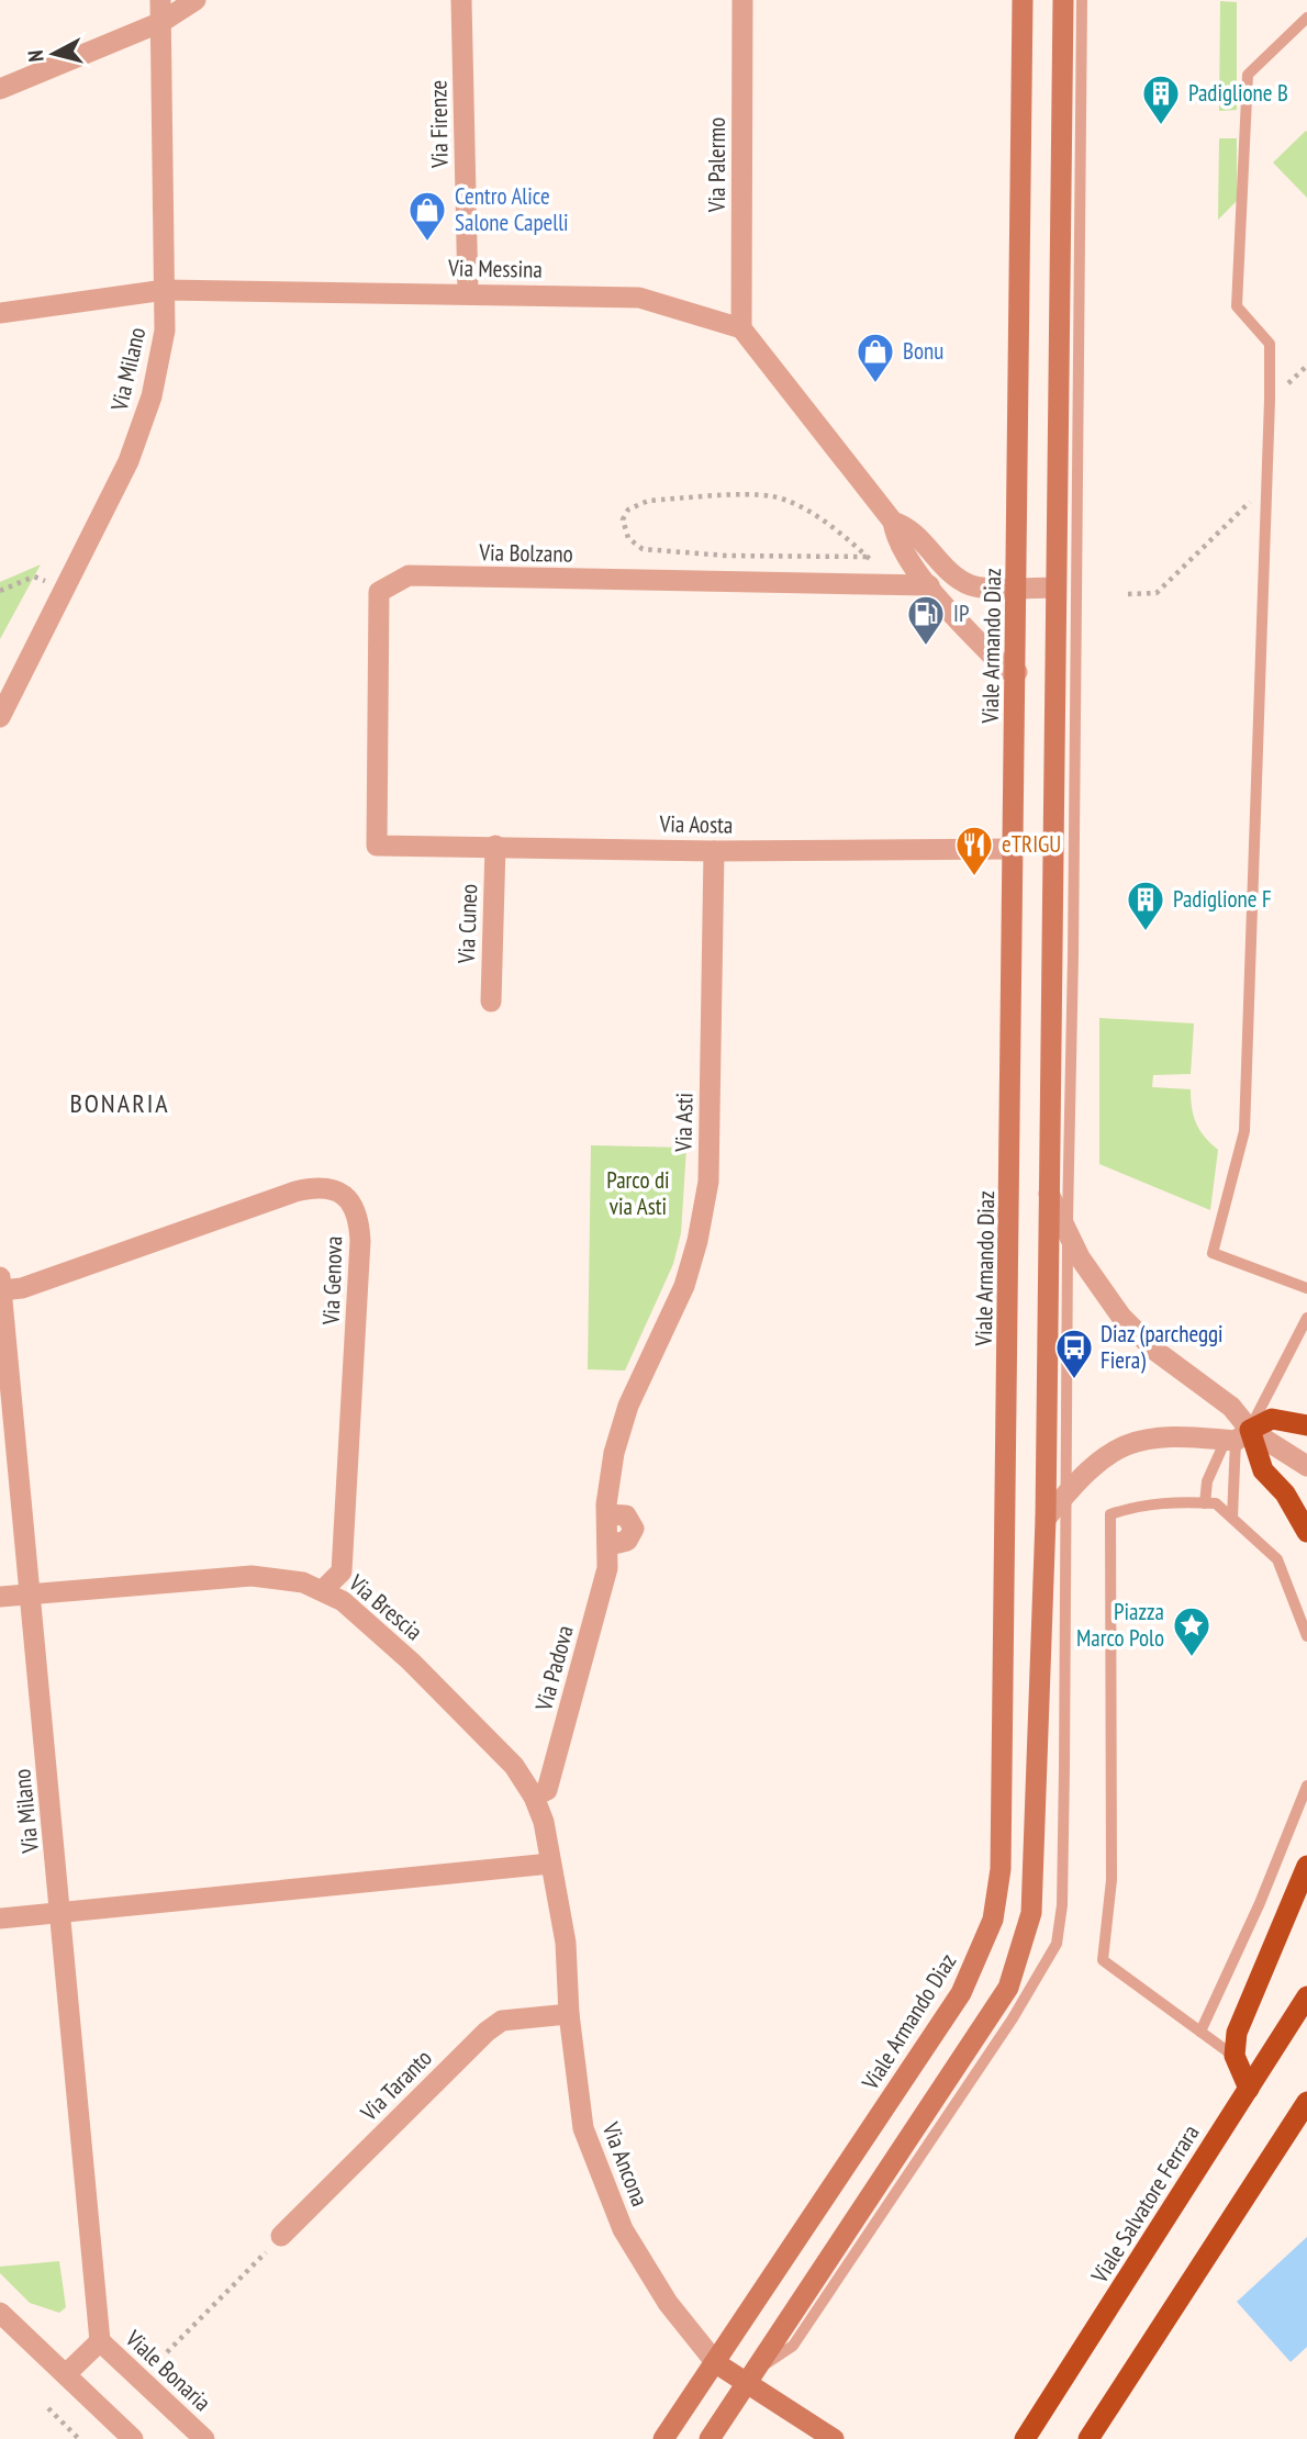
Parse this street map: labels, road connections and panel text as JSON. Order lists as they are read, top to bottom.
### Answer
{
  "streets": {
    "highway": ["Viale Salvatore Ferrara"],
    "main road": ["Viale Armando Diaz"],
    "street": [
      "Via Firenze",
      "Via Palermo",
      "Via Messina",
      "Via Milano",
      "Via Bolzano",
      "Via Aosta",
      "Via Cuneo",
      "Via Asti",
      "Via Genova",
      "Via Brescia",
      "Via Padova",
      "Via Taranto",
      "Via Ancona",
      "Viale Bonaria"
    ]
  },
  "crossings": [
    ["Via Firenze", "Via Messina"],
    ["Via Palermo", "Via Messina"],
    ["Via Messina", "Via Milano"],
    ["Via Milano", "Via Genova"],
    ["Via Milano", "Via Brescia"],
    ["Via Milano", "Viale Bonaria"],
    ["Via Bolzano", "Via Aosta"],
    ["Viale Armando Diaz", "Via Aosta"],
    ["Viale Armando Diaz", "Via Ancona"],
    ["Via Aosta", "Via Cuneo"],
    ["Via Aosta", "Via Asti"],
    ["Via Asti", "Via Padova"],
    ["Via Genova", "Via Brescia"],
    ["Via Brescia", "Via Padova"],
    ["Via Brescia", "Via Ancona"],
    ["Via Taranto", "Via Ancona"]
  ],
  "districts": ["BONARIA"],
  "parks": ["Parco di via Asti"],
  "places": {
    "building": ["Padiglione B", "Padiglione F"],
    "shop": ["Centro Alice Salone Capelli", "Bonu"],
    "fuel station": ["IP"],
    "restaurant": ["eTRIGU"],
    "bus stop": ["Diaz (parcheggi Fiera)"],
    "place": ["Piazza Marco Polo"]
  },
  "north": "left"
}
